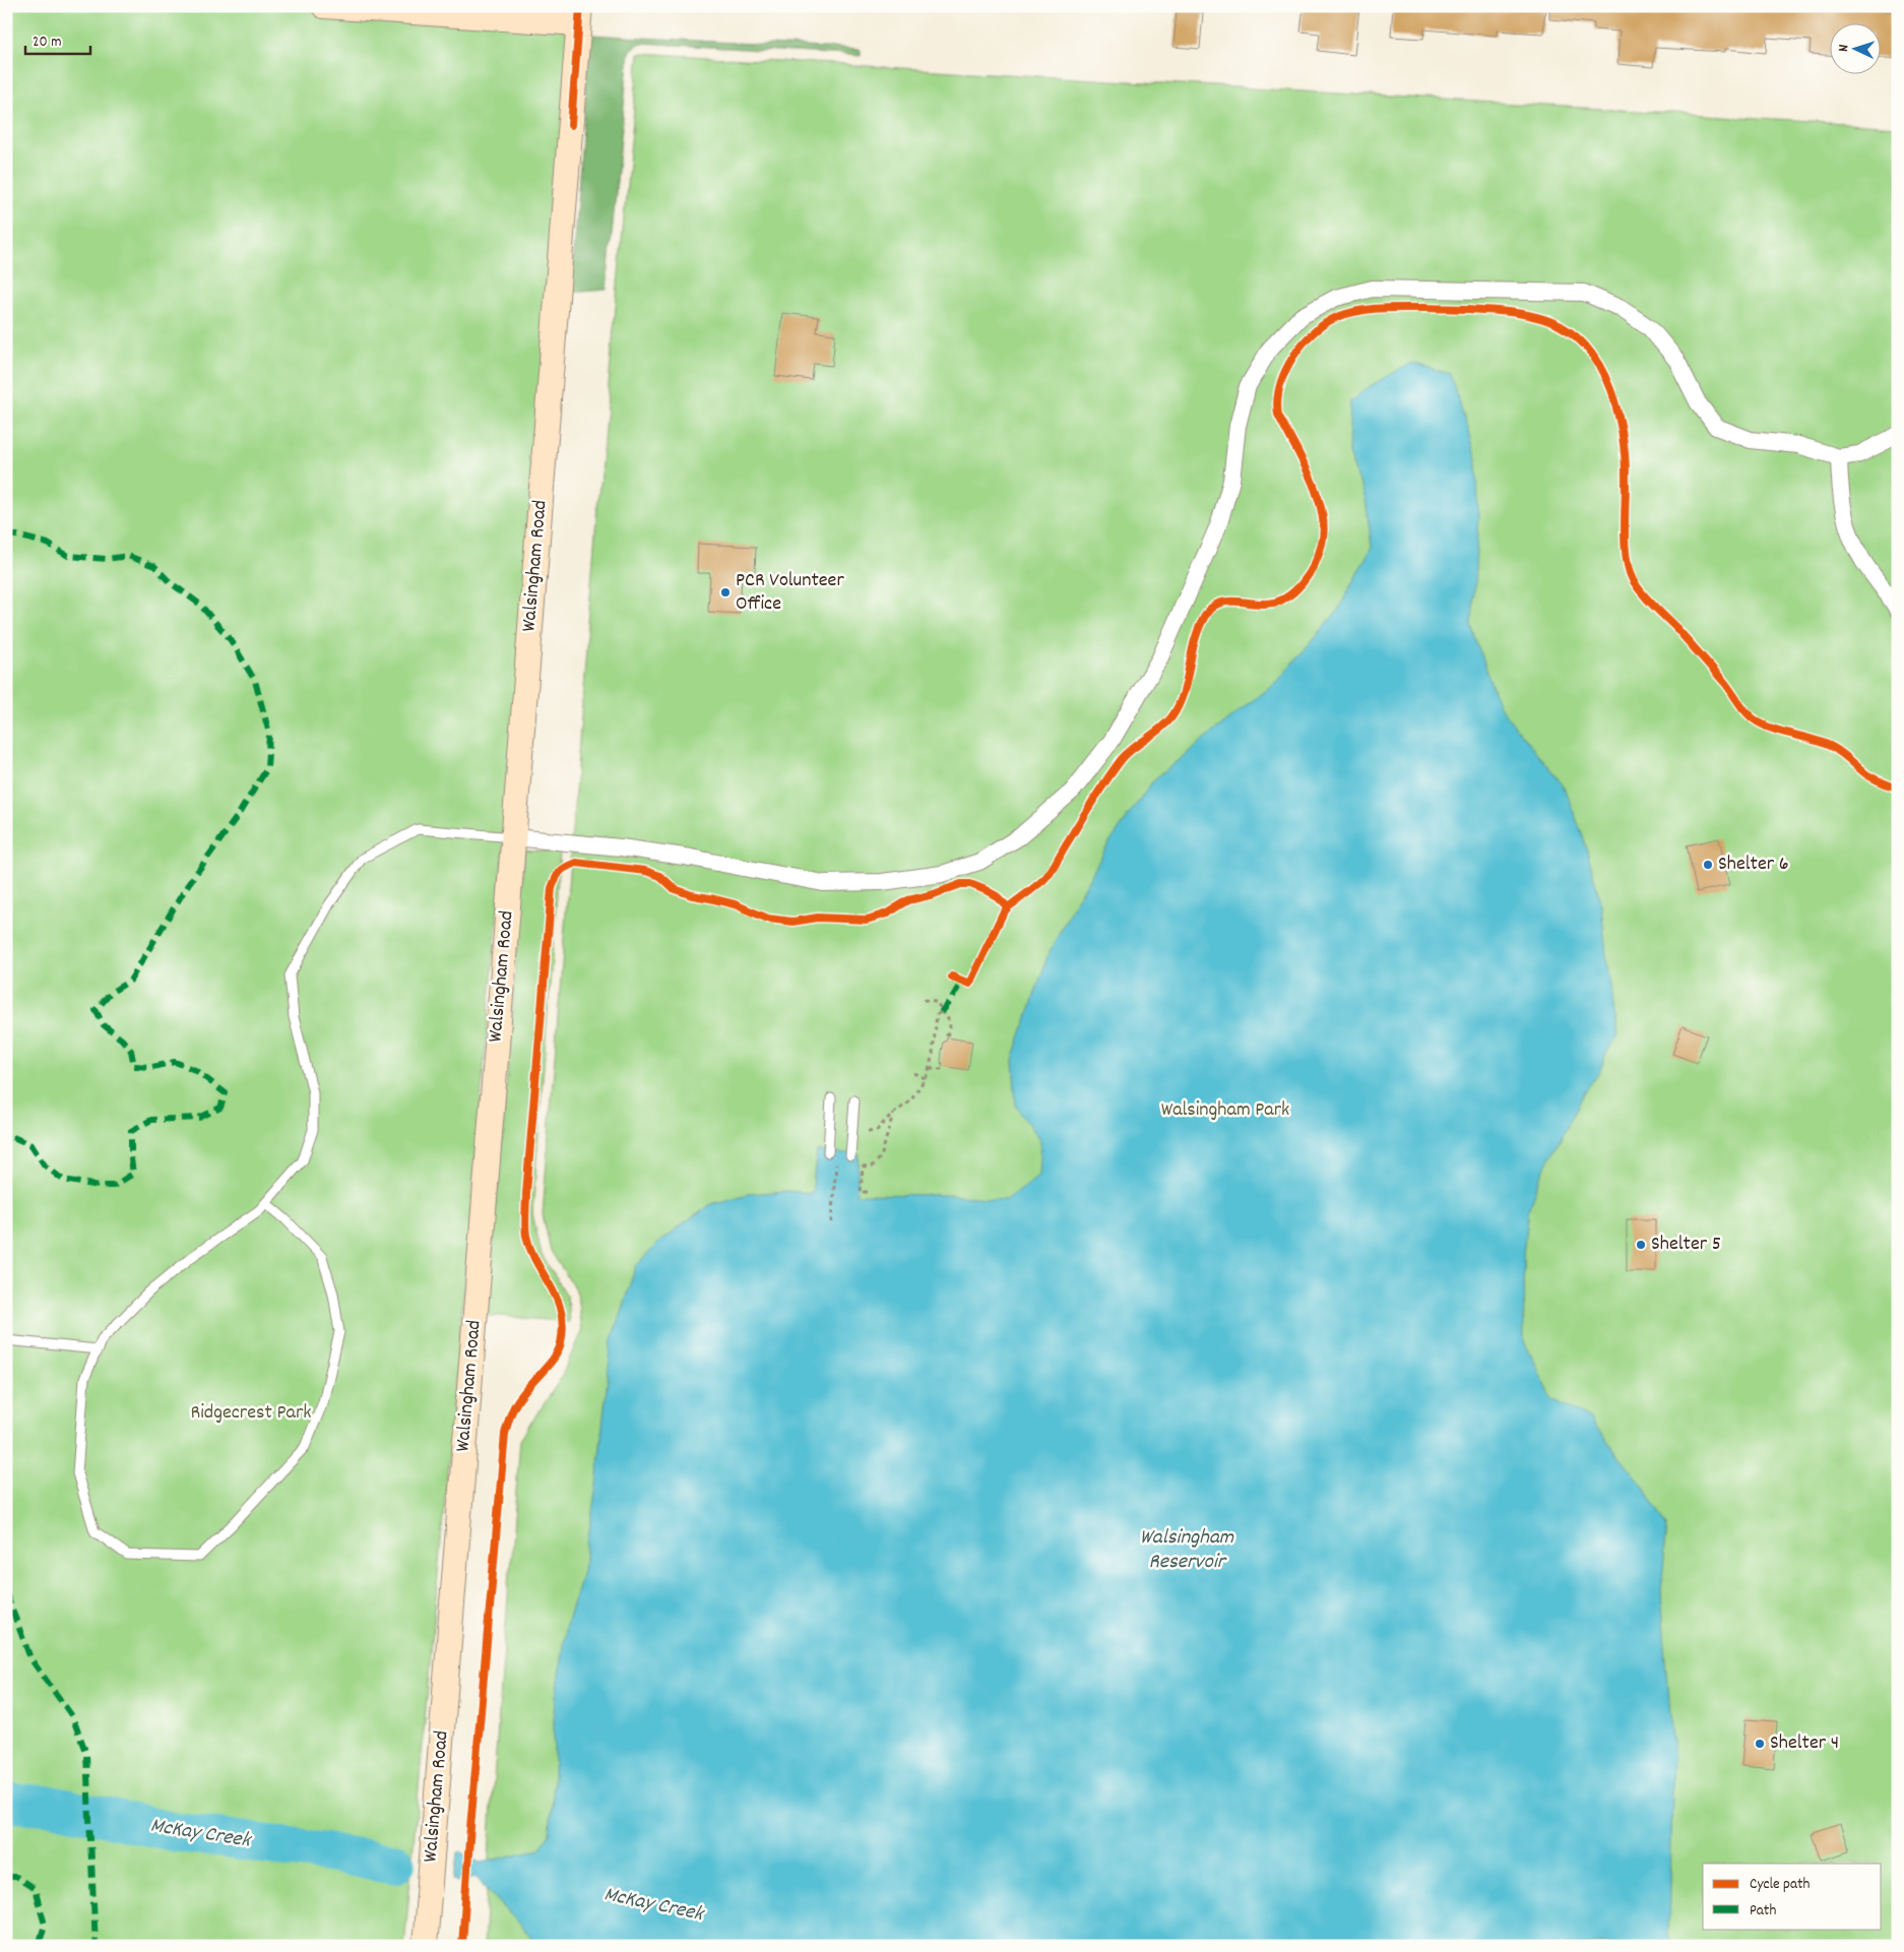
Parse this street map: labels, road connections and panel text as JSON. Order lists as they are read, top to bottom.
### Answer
{
  "streets": {
    "street": ["Walsingham Road"]
  },
  "water": ["Walsingham Reservoir", "McKay Creek"],
  "parks": ["Walsingham Park", "Ridgecrest Park"],
  "places": [
    "PCR Volunteer Office",
    "Shelter 6",
    "Shelter 5",
    "Shelter 4"
  ],
  "legend": ["Cycle path", "Path"],
  "scale_bar": "20 m",
  "north": "left"
}
